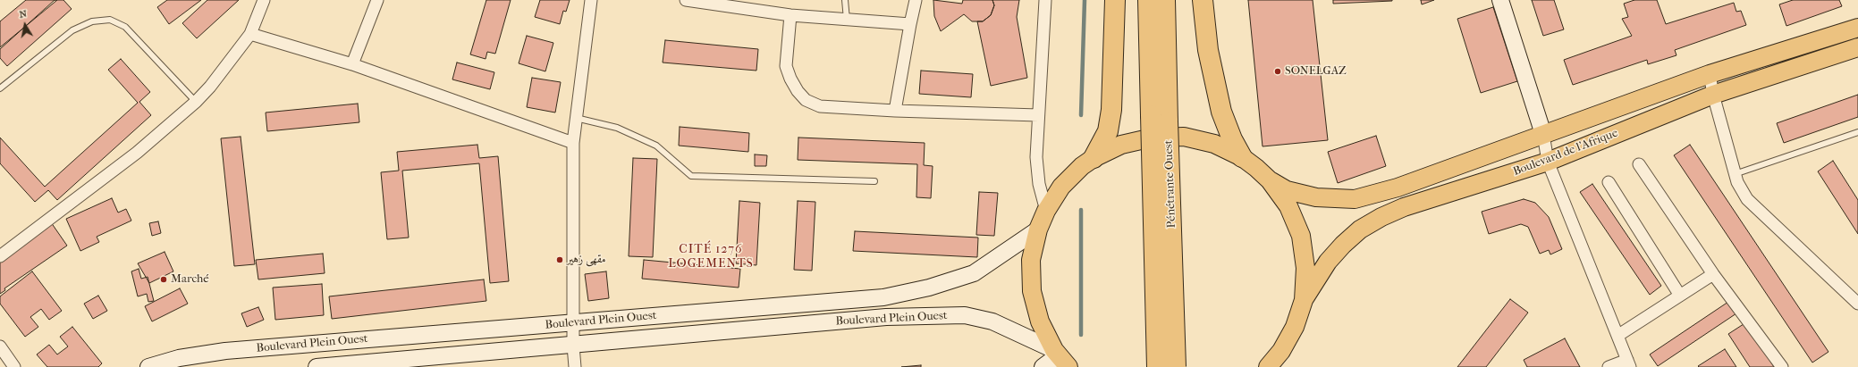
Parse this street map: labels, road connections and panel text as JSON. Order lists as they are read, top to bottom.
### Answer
{
  "streets": {
    "highway": ["Pénétrante Ouest"],
    "main road": ["Boulevard de l'Afrique", "Boulevard Plein Ouest"]
  },
  "districts": ["CITÉ 1276 LOGEMENTS"],
  "places": ["SONELGAZ", "مقهى زهير", "Marché"],
  "north": "top"
}
